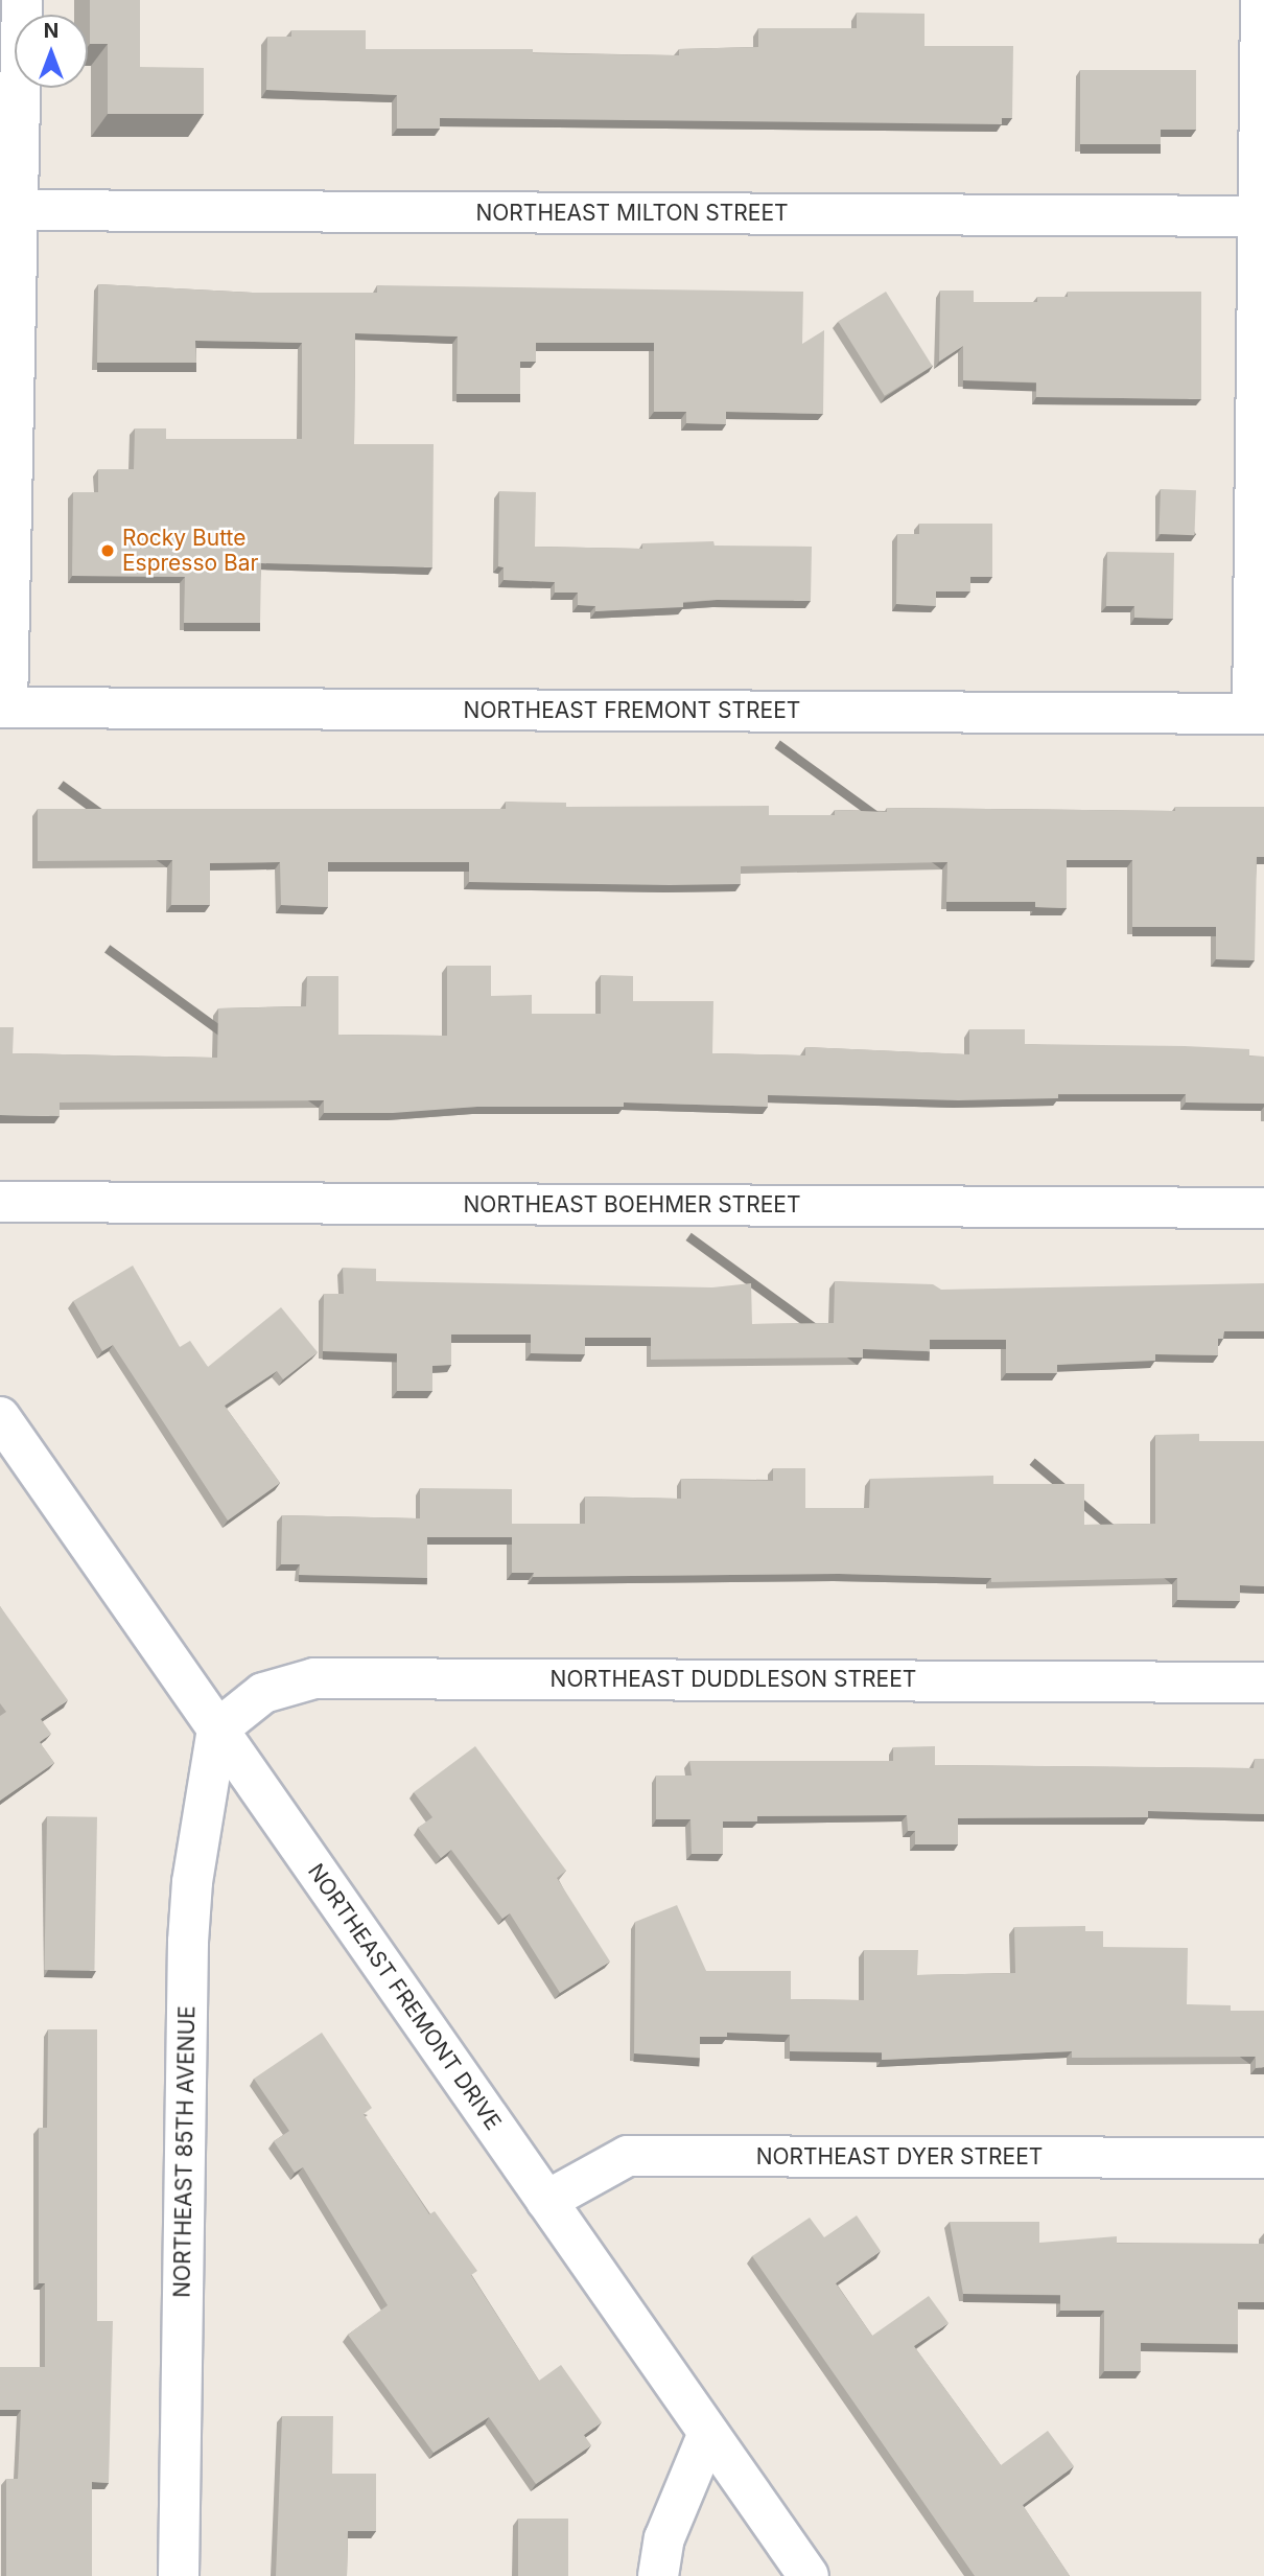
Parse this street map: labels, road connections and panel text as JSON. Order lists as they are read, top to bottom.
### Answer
{
  "streets": {
    "street": [
      "NORTHEAST MILTON STREET",
      "NORTHEAST FREMONT STREET",
      "NORTHEAST BOEHMER STREET",
      "NORTHEAST DUDDLESON STREET",
      "NORTHEAST FREMONT DRIVE",
      "NORTHEAST 85TH AVENUE",
      "NORTHEAST DYER STREET"
    ]
  },
  "crossings": [
    ["NORTHEAST DUDDLESON STREET", "NORTHEAST FREMONT DRIVE"],
    ["NORTHEAST DUDDLESON STREET", "NORTHEAST 85TH AVENUE"],
    ["NORTHEAST FREMONT DRIVE", "NORTHEAST 85TH AVENUE"],
    ["NORTHEAST FREMONT DRIVE", "NORTHEAST DYER STREET"]
  ],
  "places": ["Rocky Butte Espresso Bar"],
  "north": "top"
}
